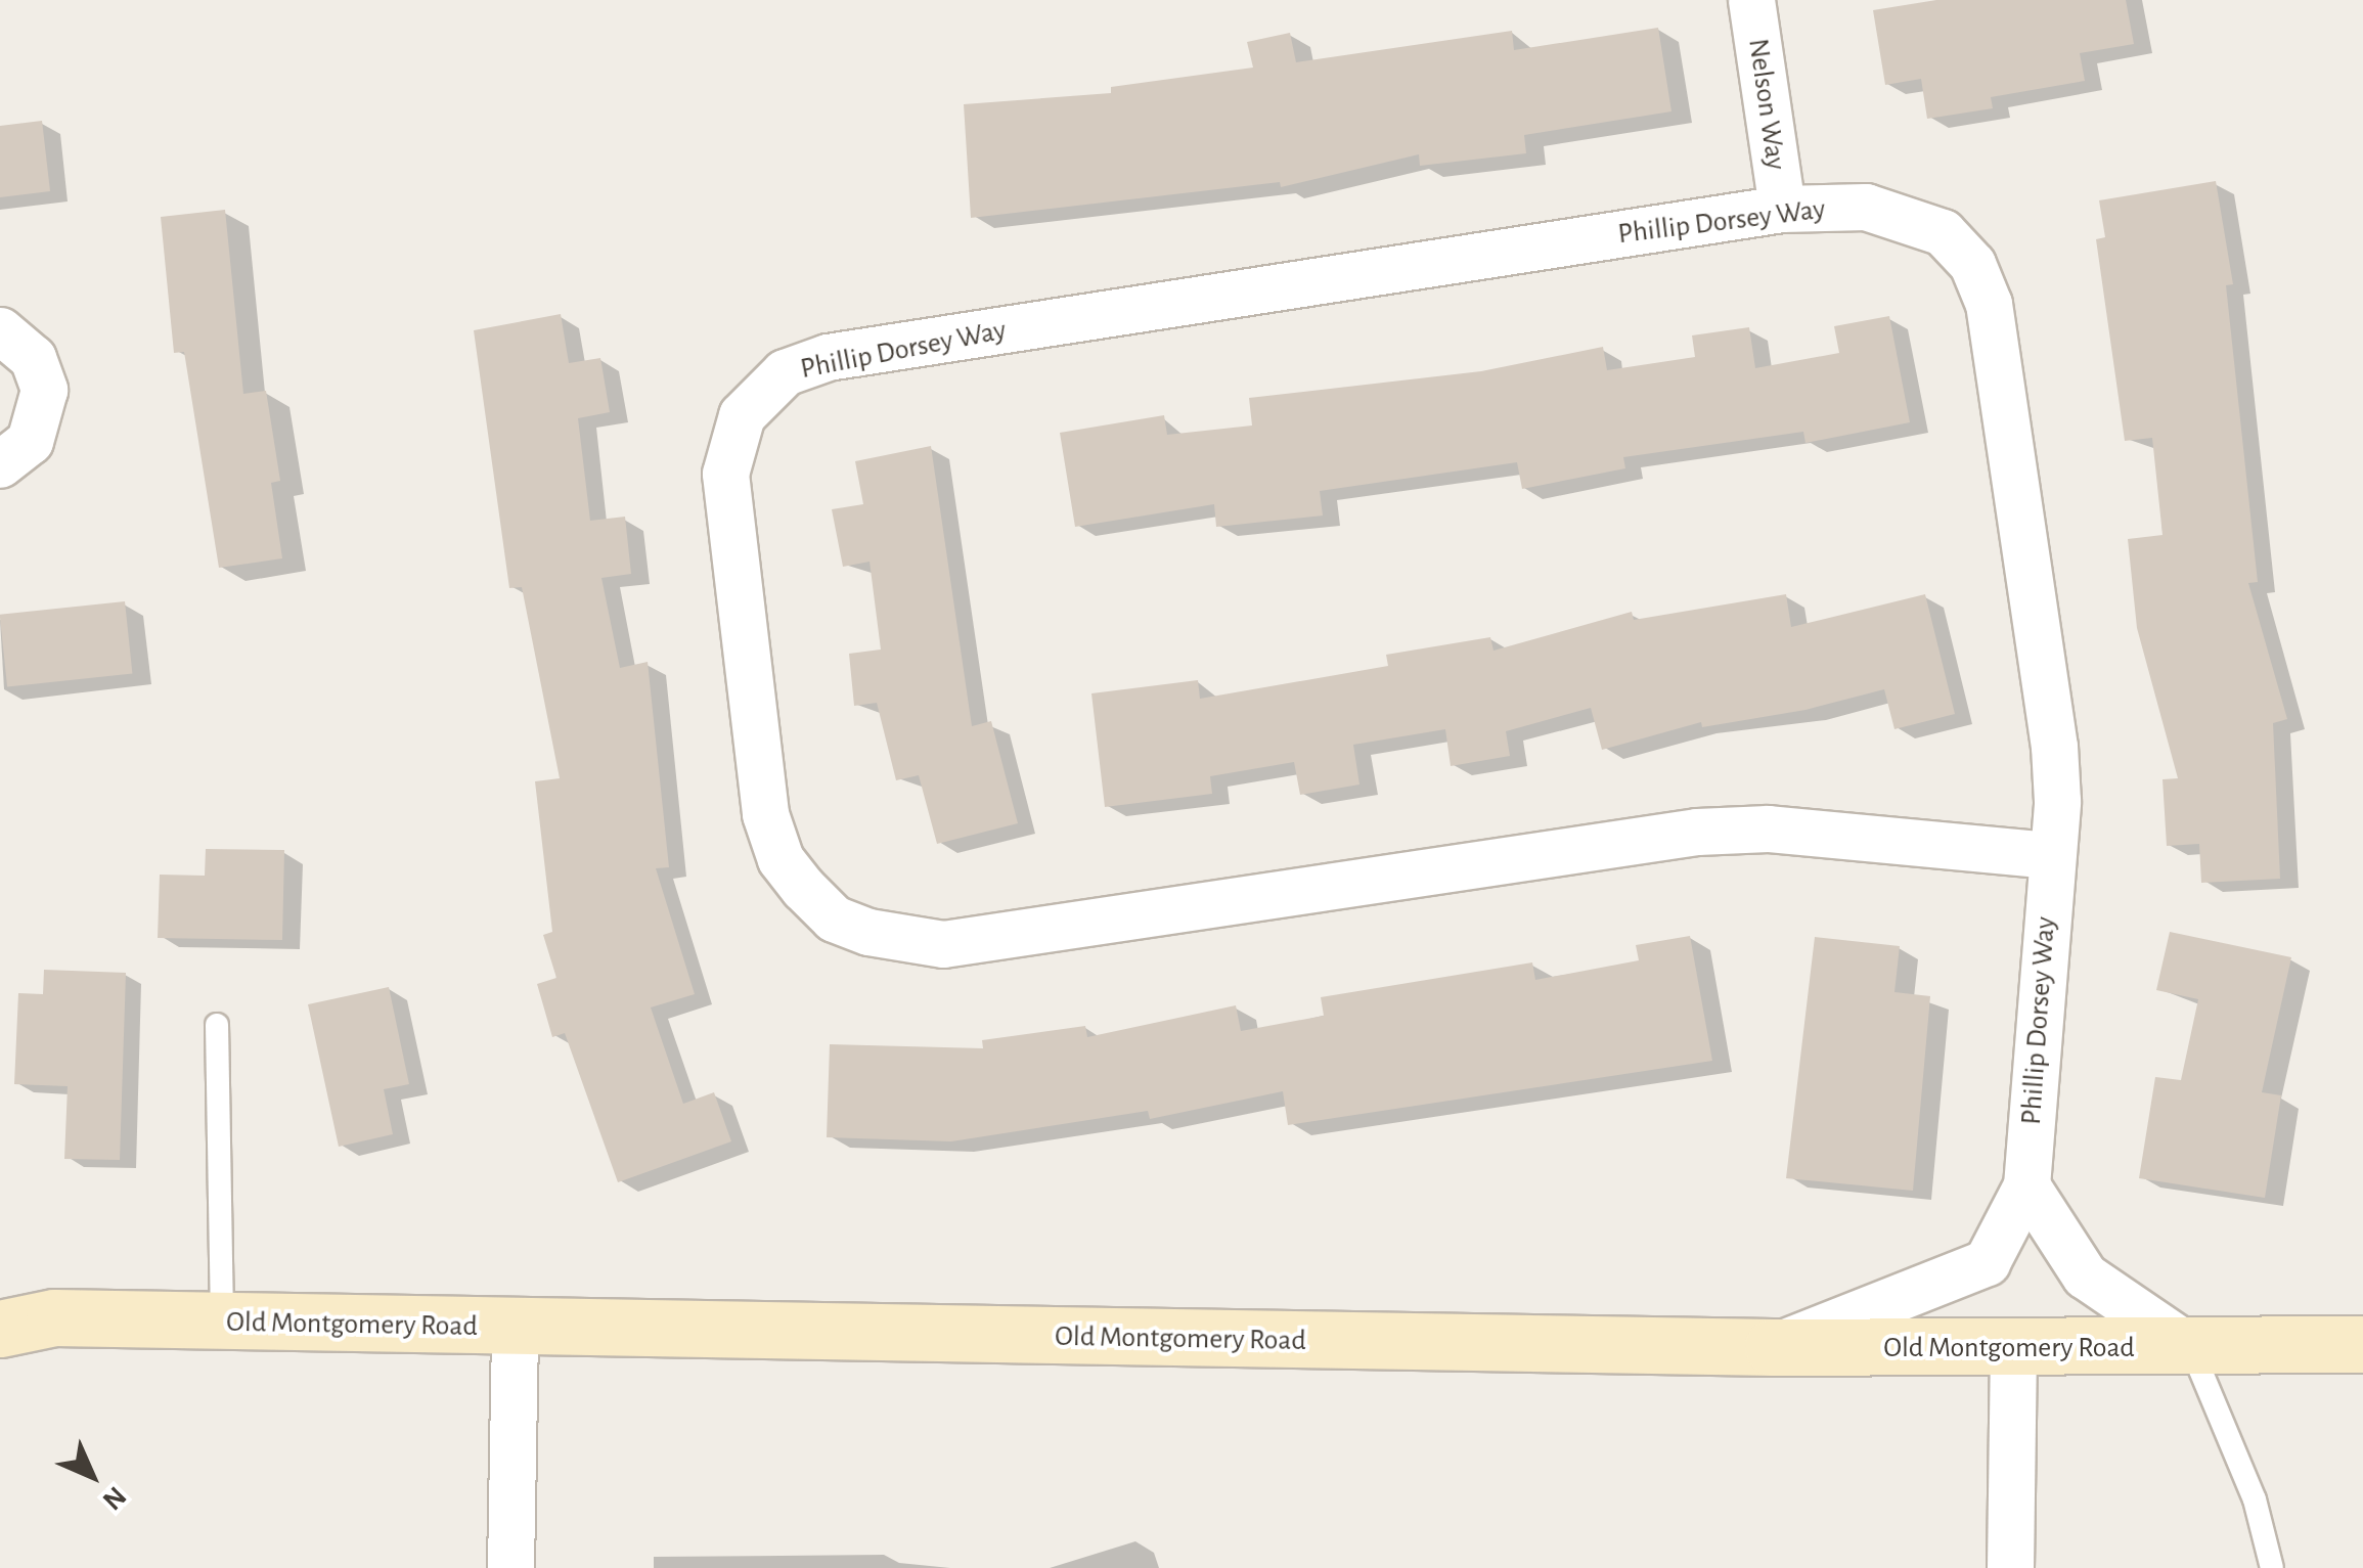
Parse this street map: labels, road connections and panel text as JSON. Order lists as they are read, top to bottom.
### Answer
{
  "streets": {
    "street": ["Nelson Way", "Phillip Dorsey Way", "Old Montgomery Road"]
  },
  "crossings": [
    ["Nelson Way", "Phillip Dorsey Way"],
    ["Phillip Dorsey Way", "Old Montgomery Road"]
  ],
  "north": "bottom right"
}
